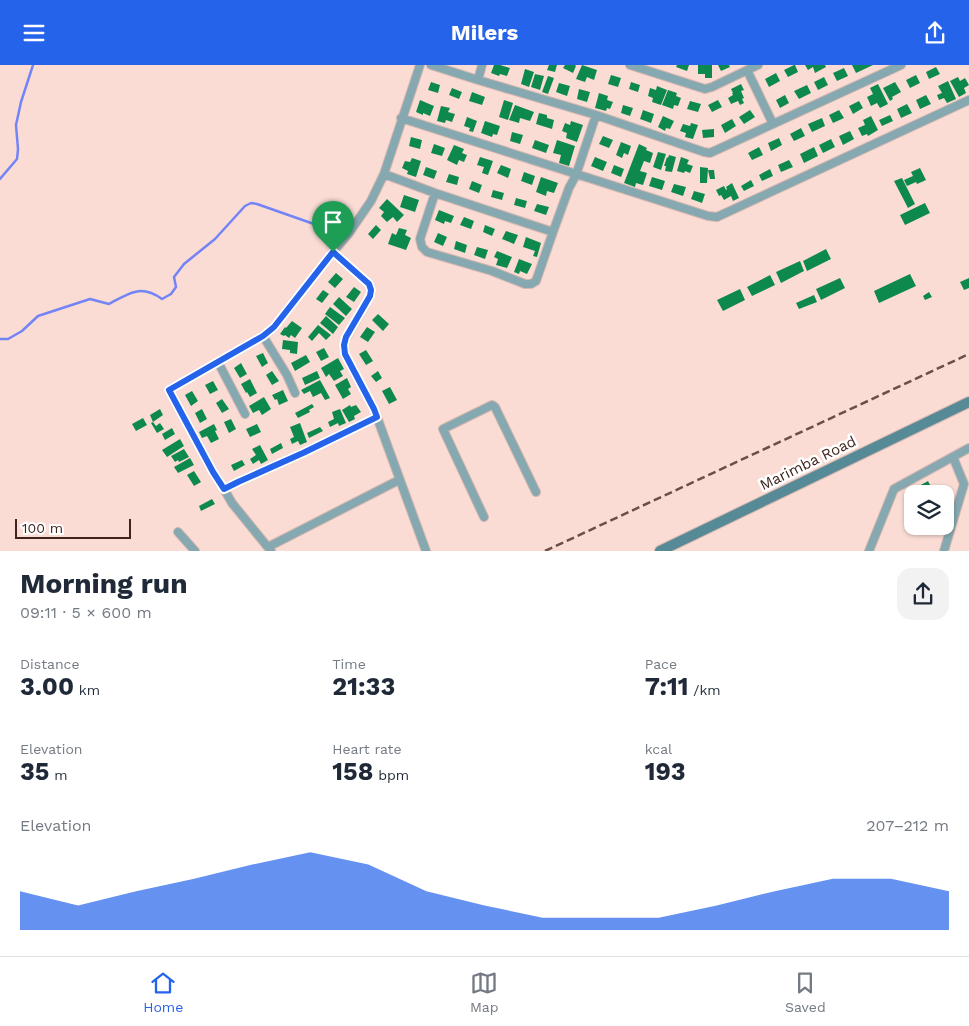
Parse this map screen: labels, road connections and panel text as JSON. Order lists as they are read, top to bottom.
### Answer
{
  "streets": {
    "street": ["Marimba Road"]
  },
  "scale_bar": "100 m",
  "page": {
    "header": "Milers",
    "scale": "100 m",
    "heading": ["Morning run", "09:11 · 5 × 600 m"],
    "stats": [
      ["Distance", "3.00 km"],
      ["Time", "21:33"],
      ["Pace", "7:11 /km"],
      ["Elevation", "35 m"],
      ["Heart rate", "158 bpm"],
      ["kcal", "193"]
    ],
    "chart": ["Elevation", "207–212 m"],
    "tabs": ["Home", "Map", "Saved"]
  }
}
